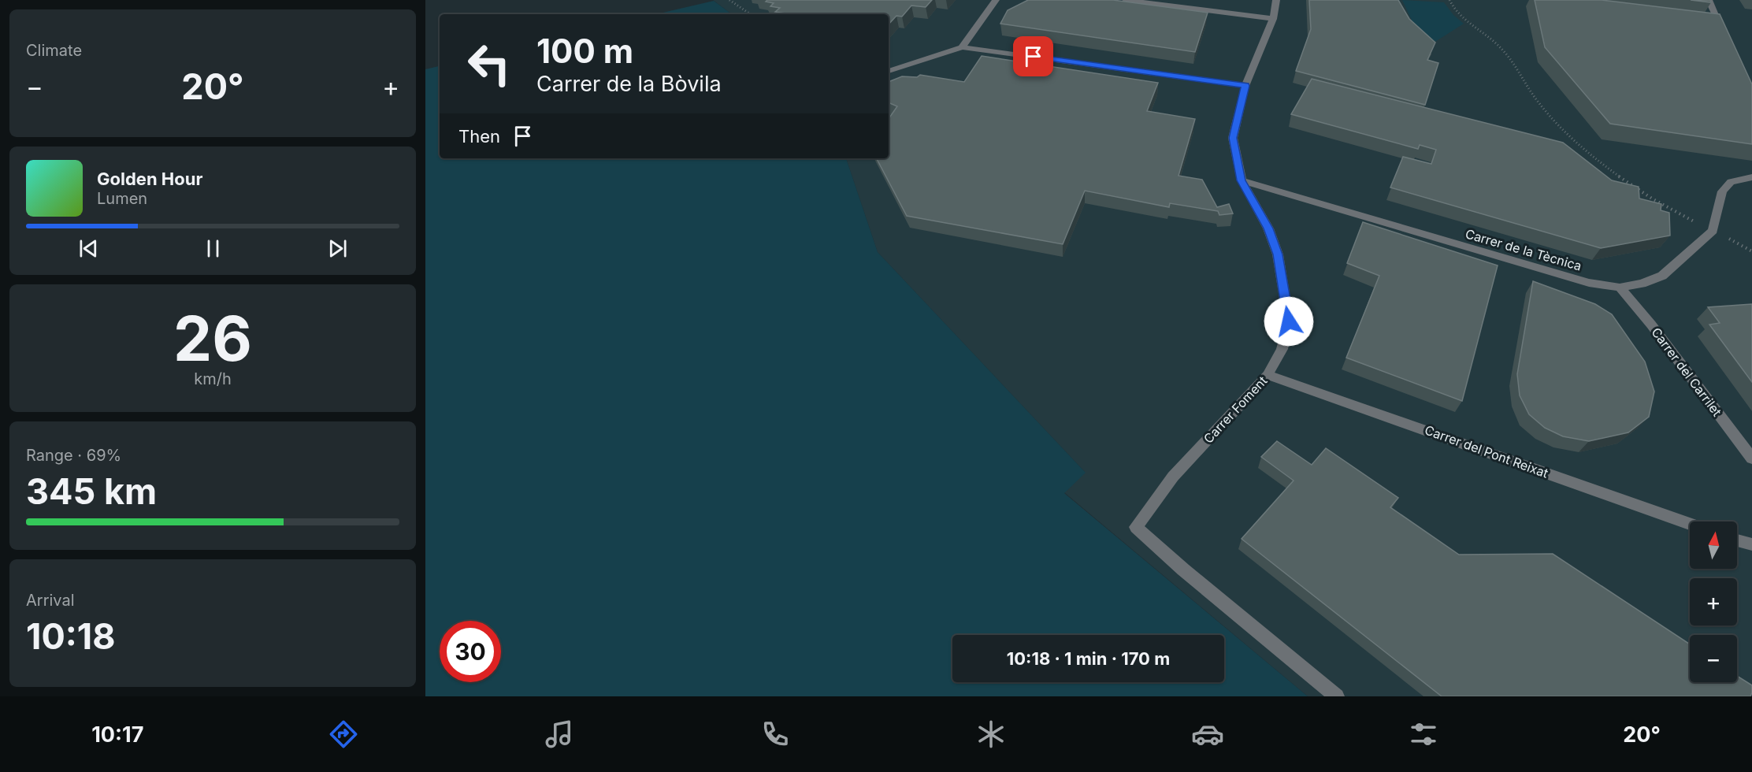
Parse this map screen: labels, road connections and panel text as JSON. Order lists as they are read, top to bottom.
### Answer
{
  "streets": {
    "street": [
      "Carrer de la Tècnica",
      "Carrer del Carrilet",
      "Carrer Foment",
      "Carrer del Pont Reixat"
    ]
  },
  "crossings": [
    ["Carrer de la Tècnica", "Carrer del Carrilet"],
    ["Carrer de la Tècnica", "Carrer Foment"],
    ["Carrer Foment", "Carrer del Pont Reixat"]
  ],
  "north": "top",
  "page": {
    "tile": [
      "Climate",
      ["26", "km/h"],
      ["Range · 69%", "345 km"],
      ["Arrival", "10:18"]
    ],
    "turn": ["100 m", "Carrer de la Bòvila"],
    "heat": ["−", "20°", "+"],
    "then": "Then",
    "song": ["Golden Hour", "Lumen"],
    "map_buttons": ["+", "−"],
    "limit": "30",
    "trip": "10:18 · 1 min · 170 m",
    "tabs": ["10:17", "20°"]
  }
}
